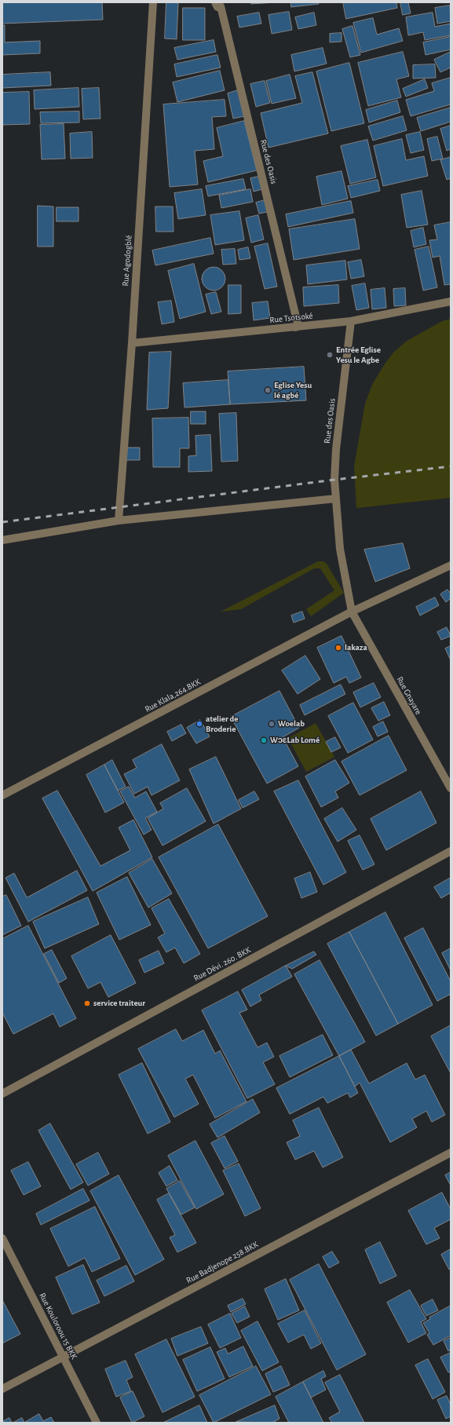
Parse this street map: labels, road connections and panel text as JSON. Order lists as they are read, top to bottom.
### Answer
{
  "streets": {
    "street": [
      "Rue des Oasis",
      "Rue Agodogblé",
      "Rue Tsotsoké",
      "Rue Klala,264.BKK",
      "Rue Gnayare",
      "Rue Dévi. 260. BKK",
      "Rue Badjenope 258.BKK",
      "Rue Kouloroou 15 BKK"
    ]
  },
  "crossings": [
    ["Rue des Oasis", "Rue Tsotsoké"],
    ["Rue des Oasis", "Rue Gnayare"],
    ["Rue Agodogblé", "Rue Tsotsoké"],
    ["Rue Klala,264.BKK", "Rue Gnayare"],
    ["Rue Badjenope 258.BKK", "Rue Kouloroou 15 BKK"]
  ],
  "places": [
    "Entrée Eglise Yesu le Agbe",
    "Eglise Yesu lé agbé",
    "lakaza",
    "atelier de Broderie",
    "Woelab",
    "WɔɛLab Lomé",
    "service traiteur"
  ]
}
